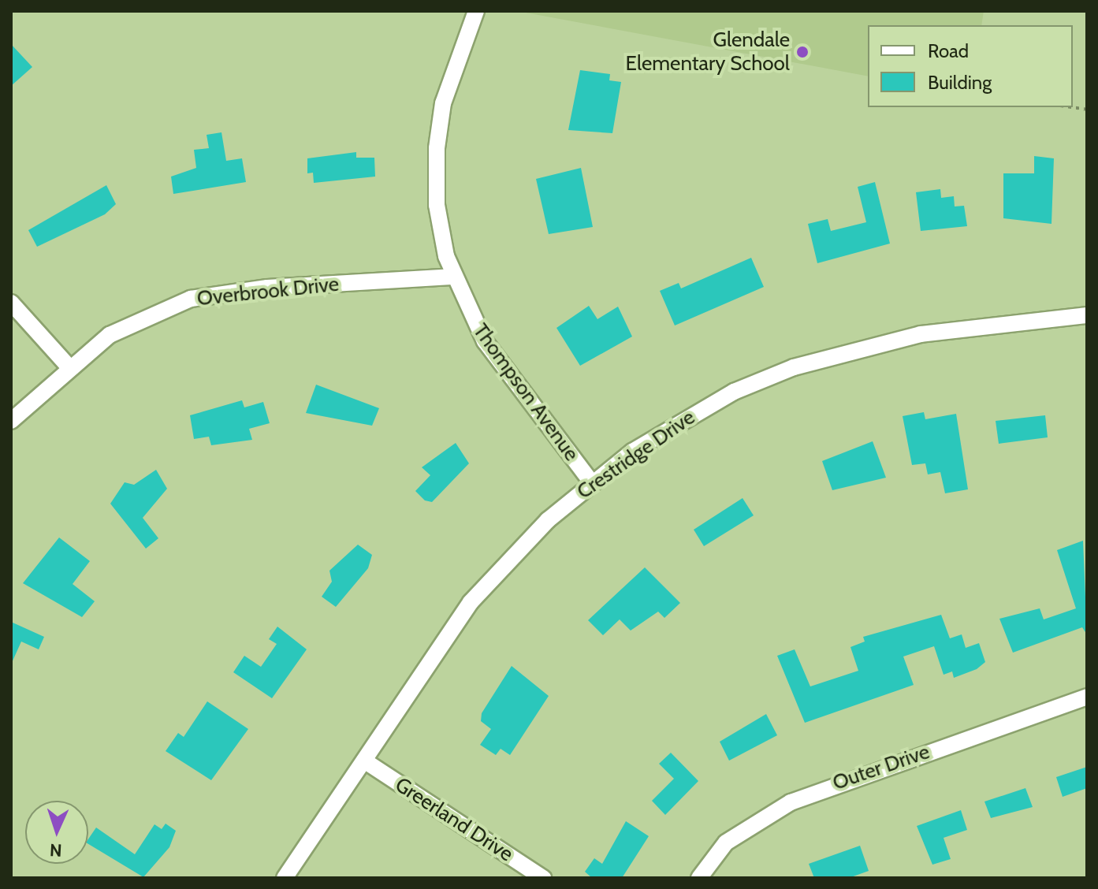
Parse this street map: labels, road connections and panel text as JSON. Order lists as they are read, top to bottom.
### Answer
{
  "streets": {
    "street": [
      "Overbrook Drive",
      "Thompson Avenue",
      "Crestridge Drive",
      "Outer Drive",
      "Greerland Drive"
    ]
  },
  "crossings": [
    ["Overbrook Drive", "Thompson Avenue"],
    ["Thompson Avenue", "Crestridge Drive"],
    ["Crestridge Drive", "Greerland Drive"]
  ],
  "places": ["Glendale Elementary School"],
  "legend": ["Road", "Building"],
  "north": "bottom"
}
